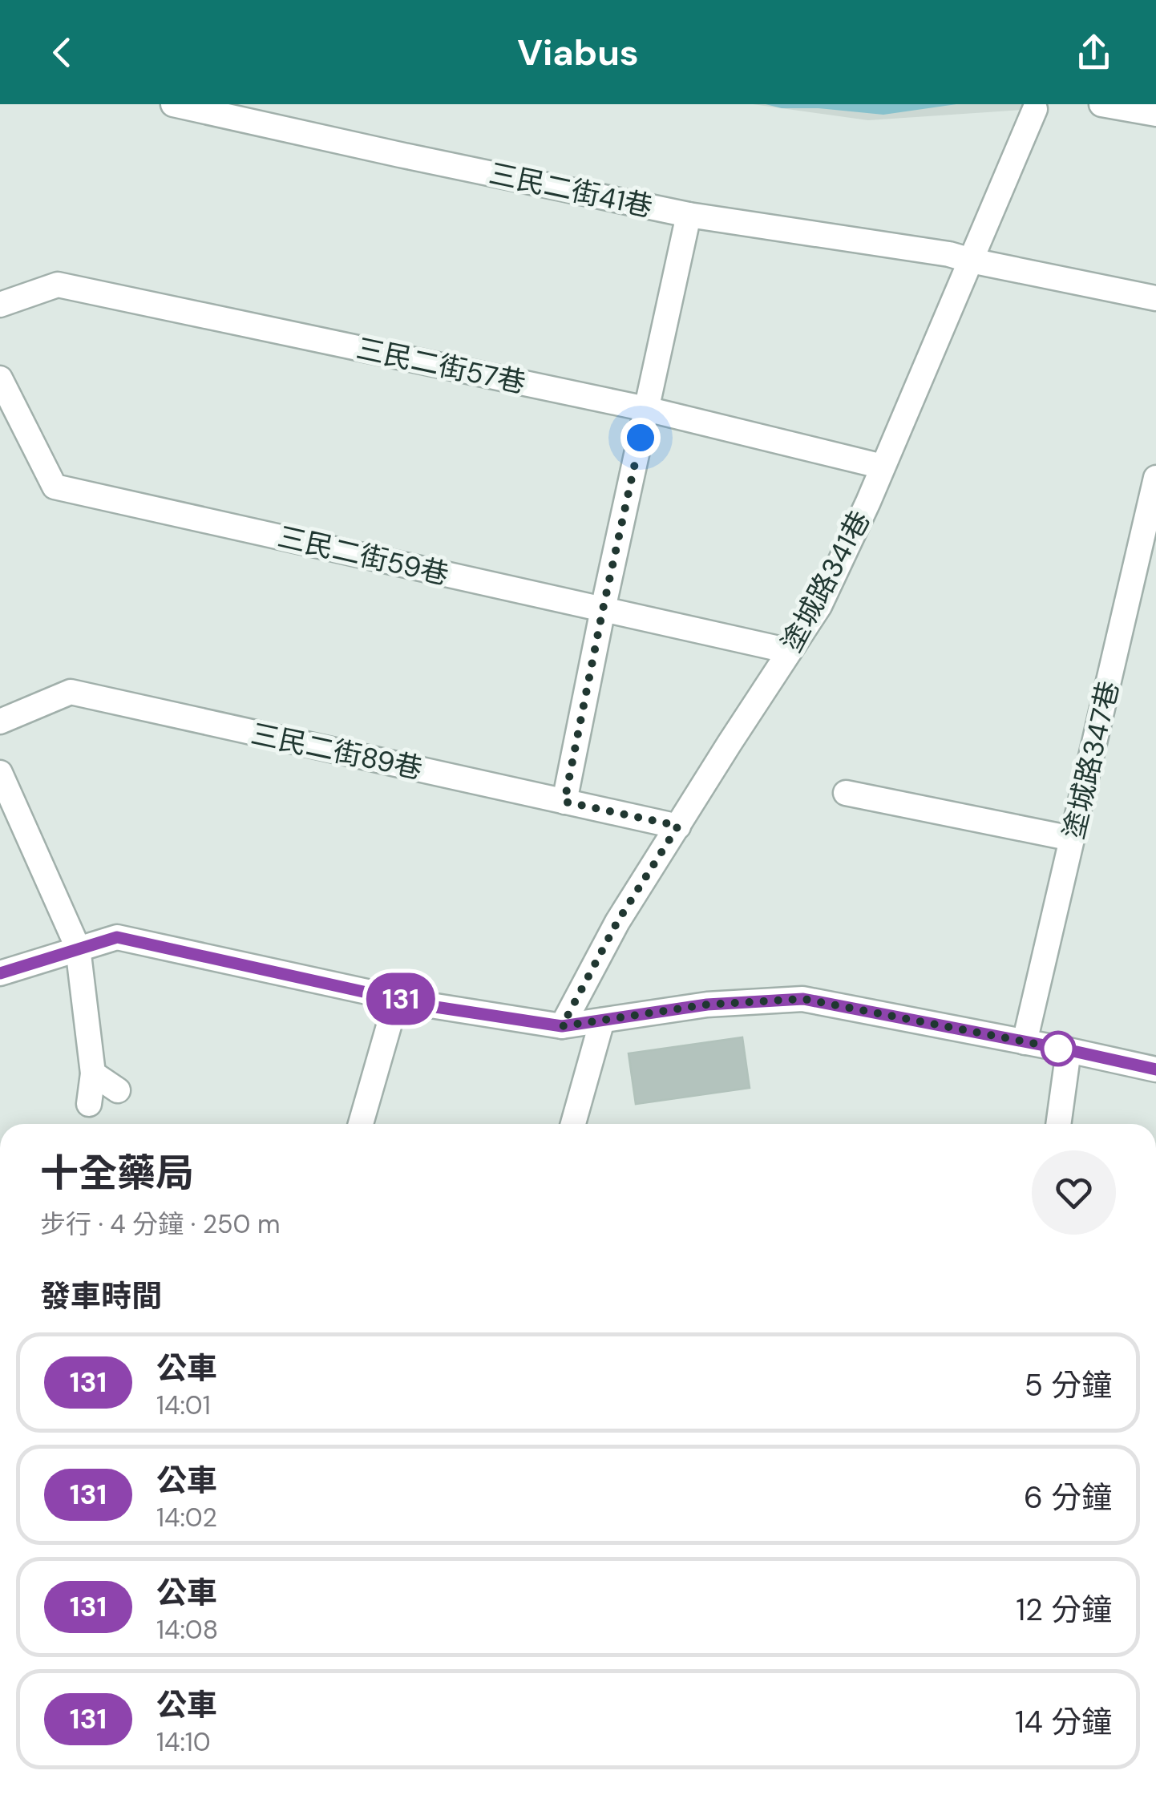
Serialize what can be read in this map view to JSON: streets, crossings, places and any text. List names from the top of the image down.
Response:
{
  "streets": {
    "street": [
      "三民二街41巷",
      "三民二街57巷",
      "三民二街59巷",
      "塗城路341巷",
      "三民二街89巷",
      "塗城路347巷"
    ]
  },
  "crossings": [
    ["三民二街41巷", "塗城路341巷"],
    ["三民二街57巷", "塗城路341巷"],
    ["三民二街59巷", "塗城路341巷"],
    ["塗城路341巷", "三民二街89巷"]
  ],
  "lines": ["bus line 131"],
  "page": {
    "header": "Viabus",
    "on_map": "131",
    "heading": [
      ["十全藥局", "步行 · 4 分鐘 · 250 m"],
      "發車時間"
    ],
    "list": [
      {
        "mark": "131",
        "name": "公車",
        "note": "14:01",
        "value": "5 分鐘"
      },
      {
        "mark": "131",
        "name": "公車",
        "note": "14:02",
        "value": "6 分鐘"
      },
      {
        "mark": "131",
        "name": "公車",
        "note": "14:08",
        "value": "12 分鐘"
      },
      {
        "mark": "131",
        "name": "公車",
        "note": "14:10",
        "value": "14 分鐘"
      }
    ]
  }
}
